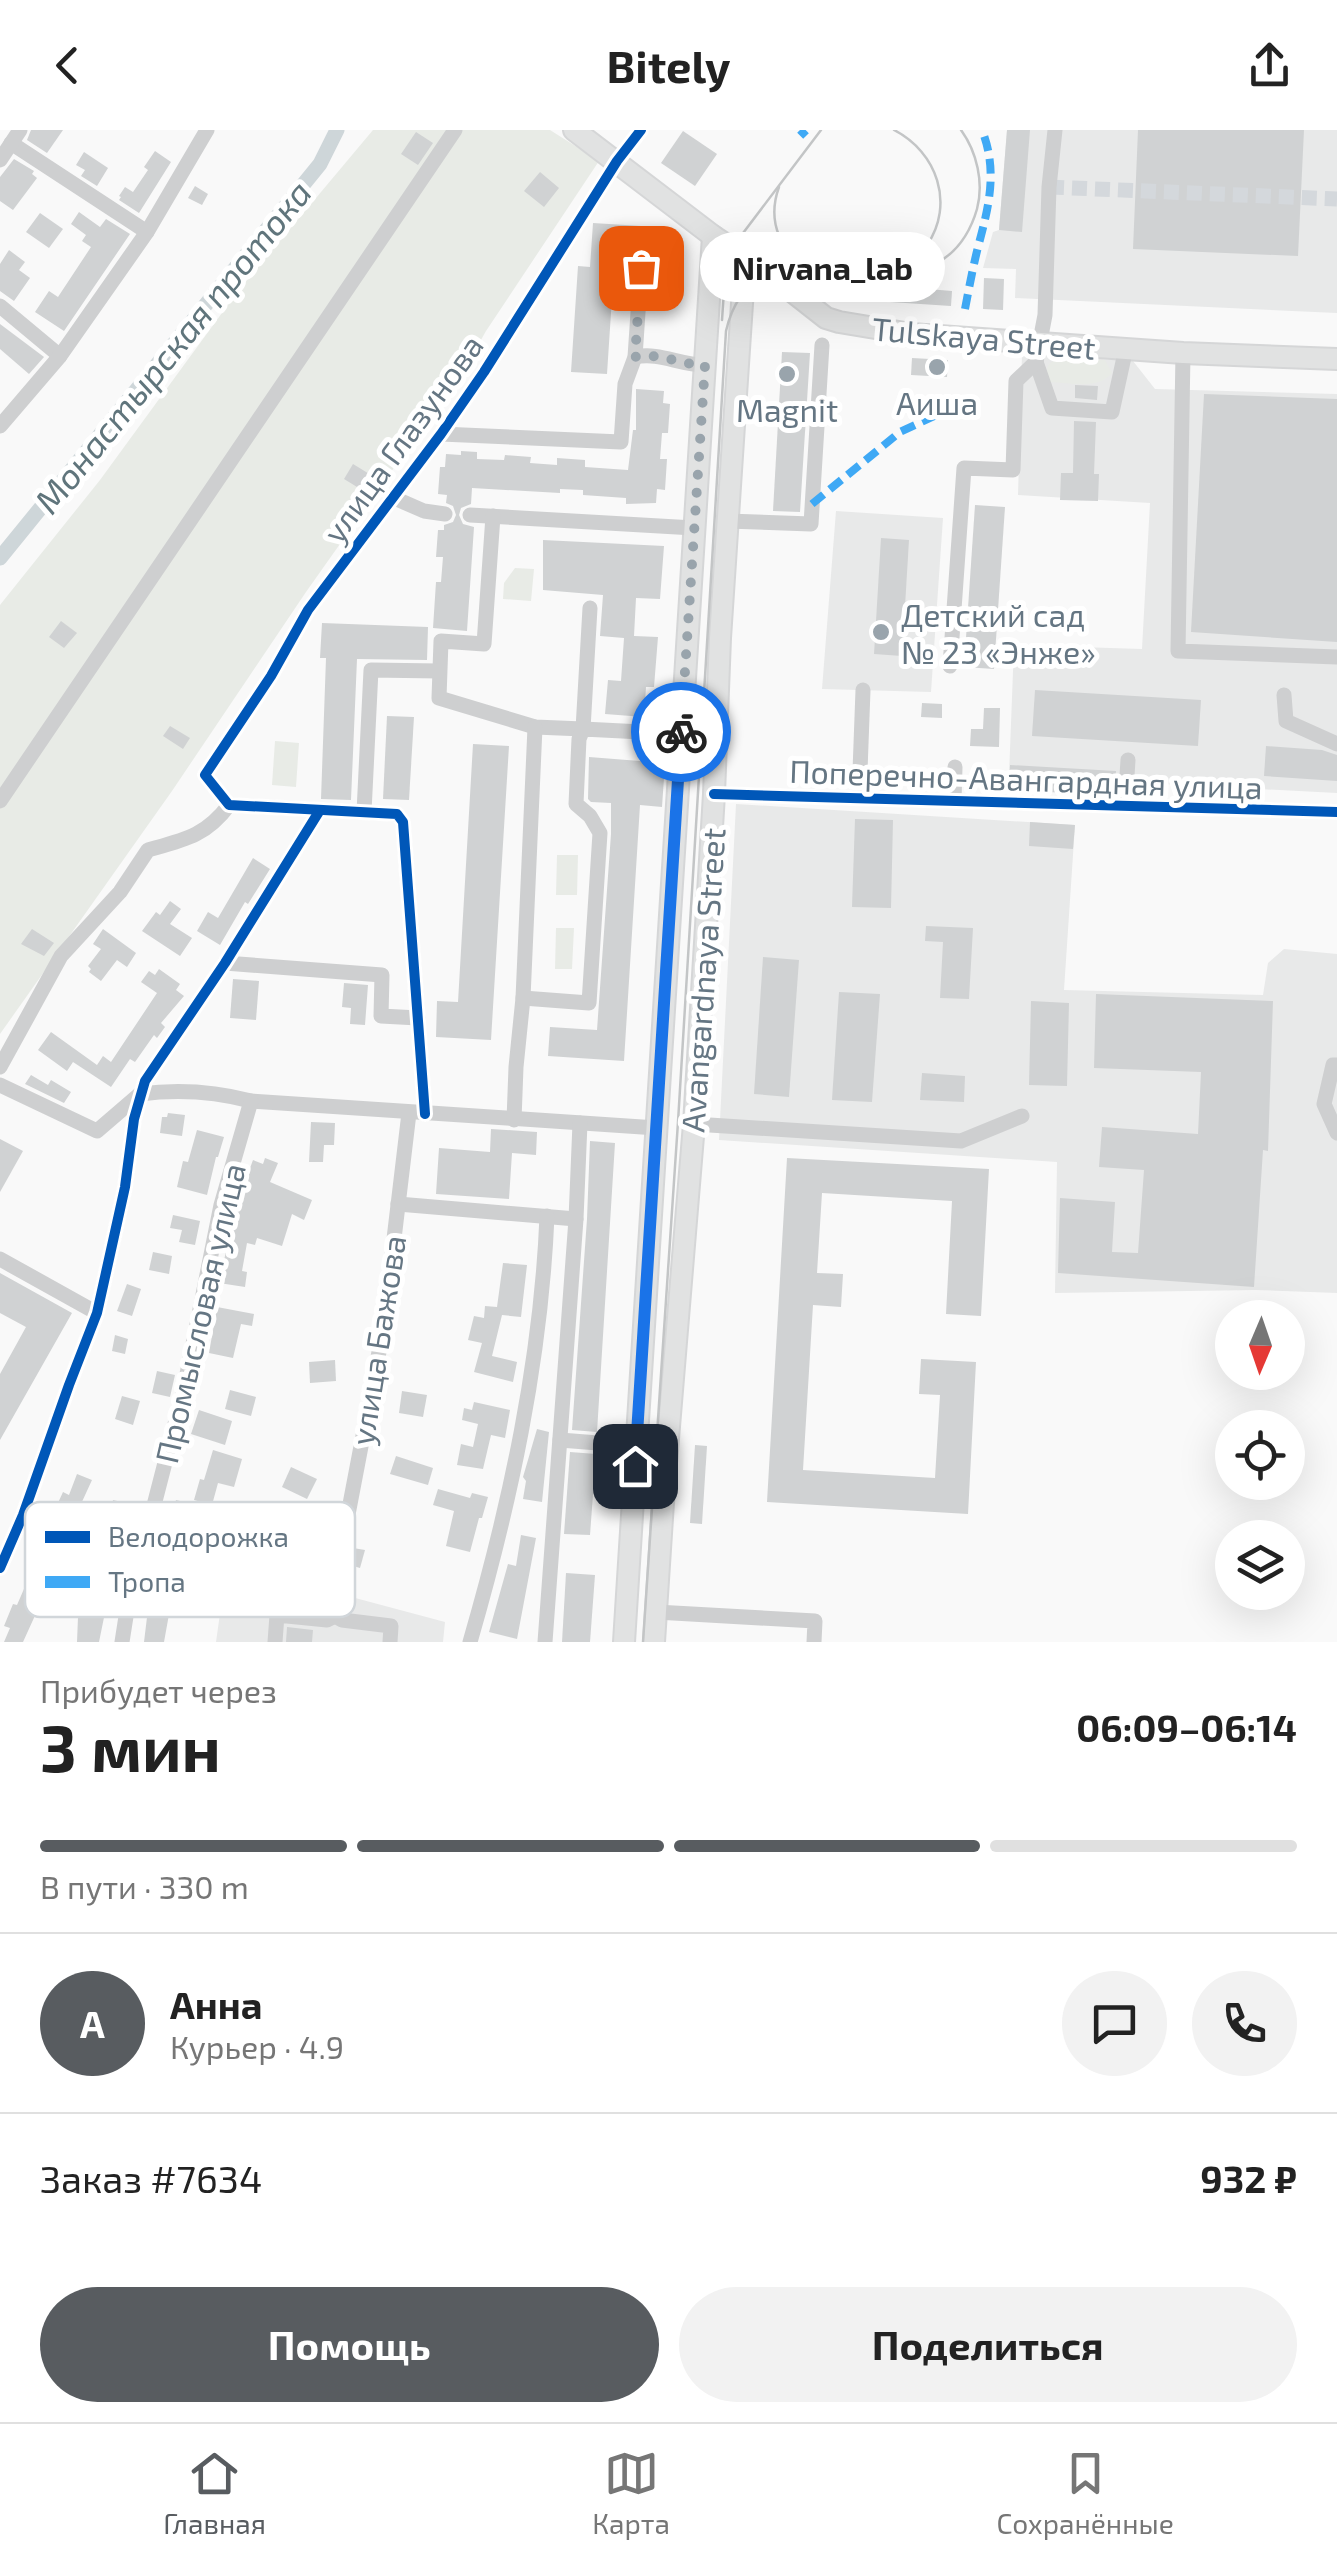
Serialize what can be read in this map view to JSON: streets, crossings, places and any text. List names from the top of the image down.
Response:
{
  "streets": {
    "main road": ["Tulskaya Street", "Avangardnaya Street"],
    "street": [
      "улица Глазунова",
      "Поперечно-Авангардная улица",
      "Промысловая улица",
      "улица Бажова"
    ]
  },
  "crossings": [
    ["Tulskaya Street", "улица Глазунова"],
    ["Tulskaya Street", "Avangardnaya Street"],
    ["Поперечно-Авангардная улица", "Avangardnaya Street"]
  ],
  "water": ["Монастырская протока"],
  "places": [
    "Nirvana_lab",
    "Аиша",
    "Magnit",
    "Детский сад № 23 «Энже»"
  ],
  "legend": ["Велодорожка", "Тропа"],
  "north": "bottom",
  "page": {
    "header": "Bitely",
    "bubble": "Nirvana_lab",
    "heading": ["3 мин", "Прибудет через", "06:09–06:14"],
    "panel": [
      "Анна",
      "Курьер · 4.9",
      "Заказ #7634",
      "932 ₽"
    ],
    "bar": "В пути · 330 m",
    "round": "А",
    "buttons": ["Помощь", "Поделиться"],
    "tabs": ["Главная", "Карта", "Сохранённые"]
  }
}
